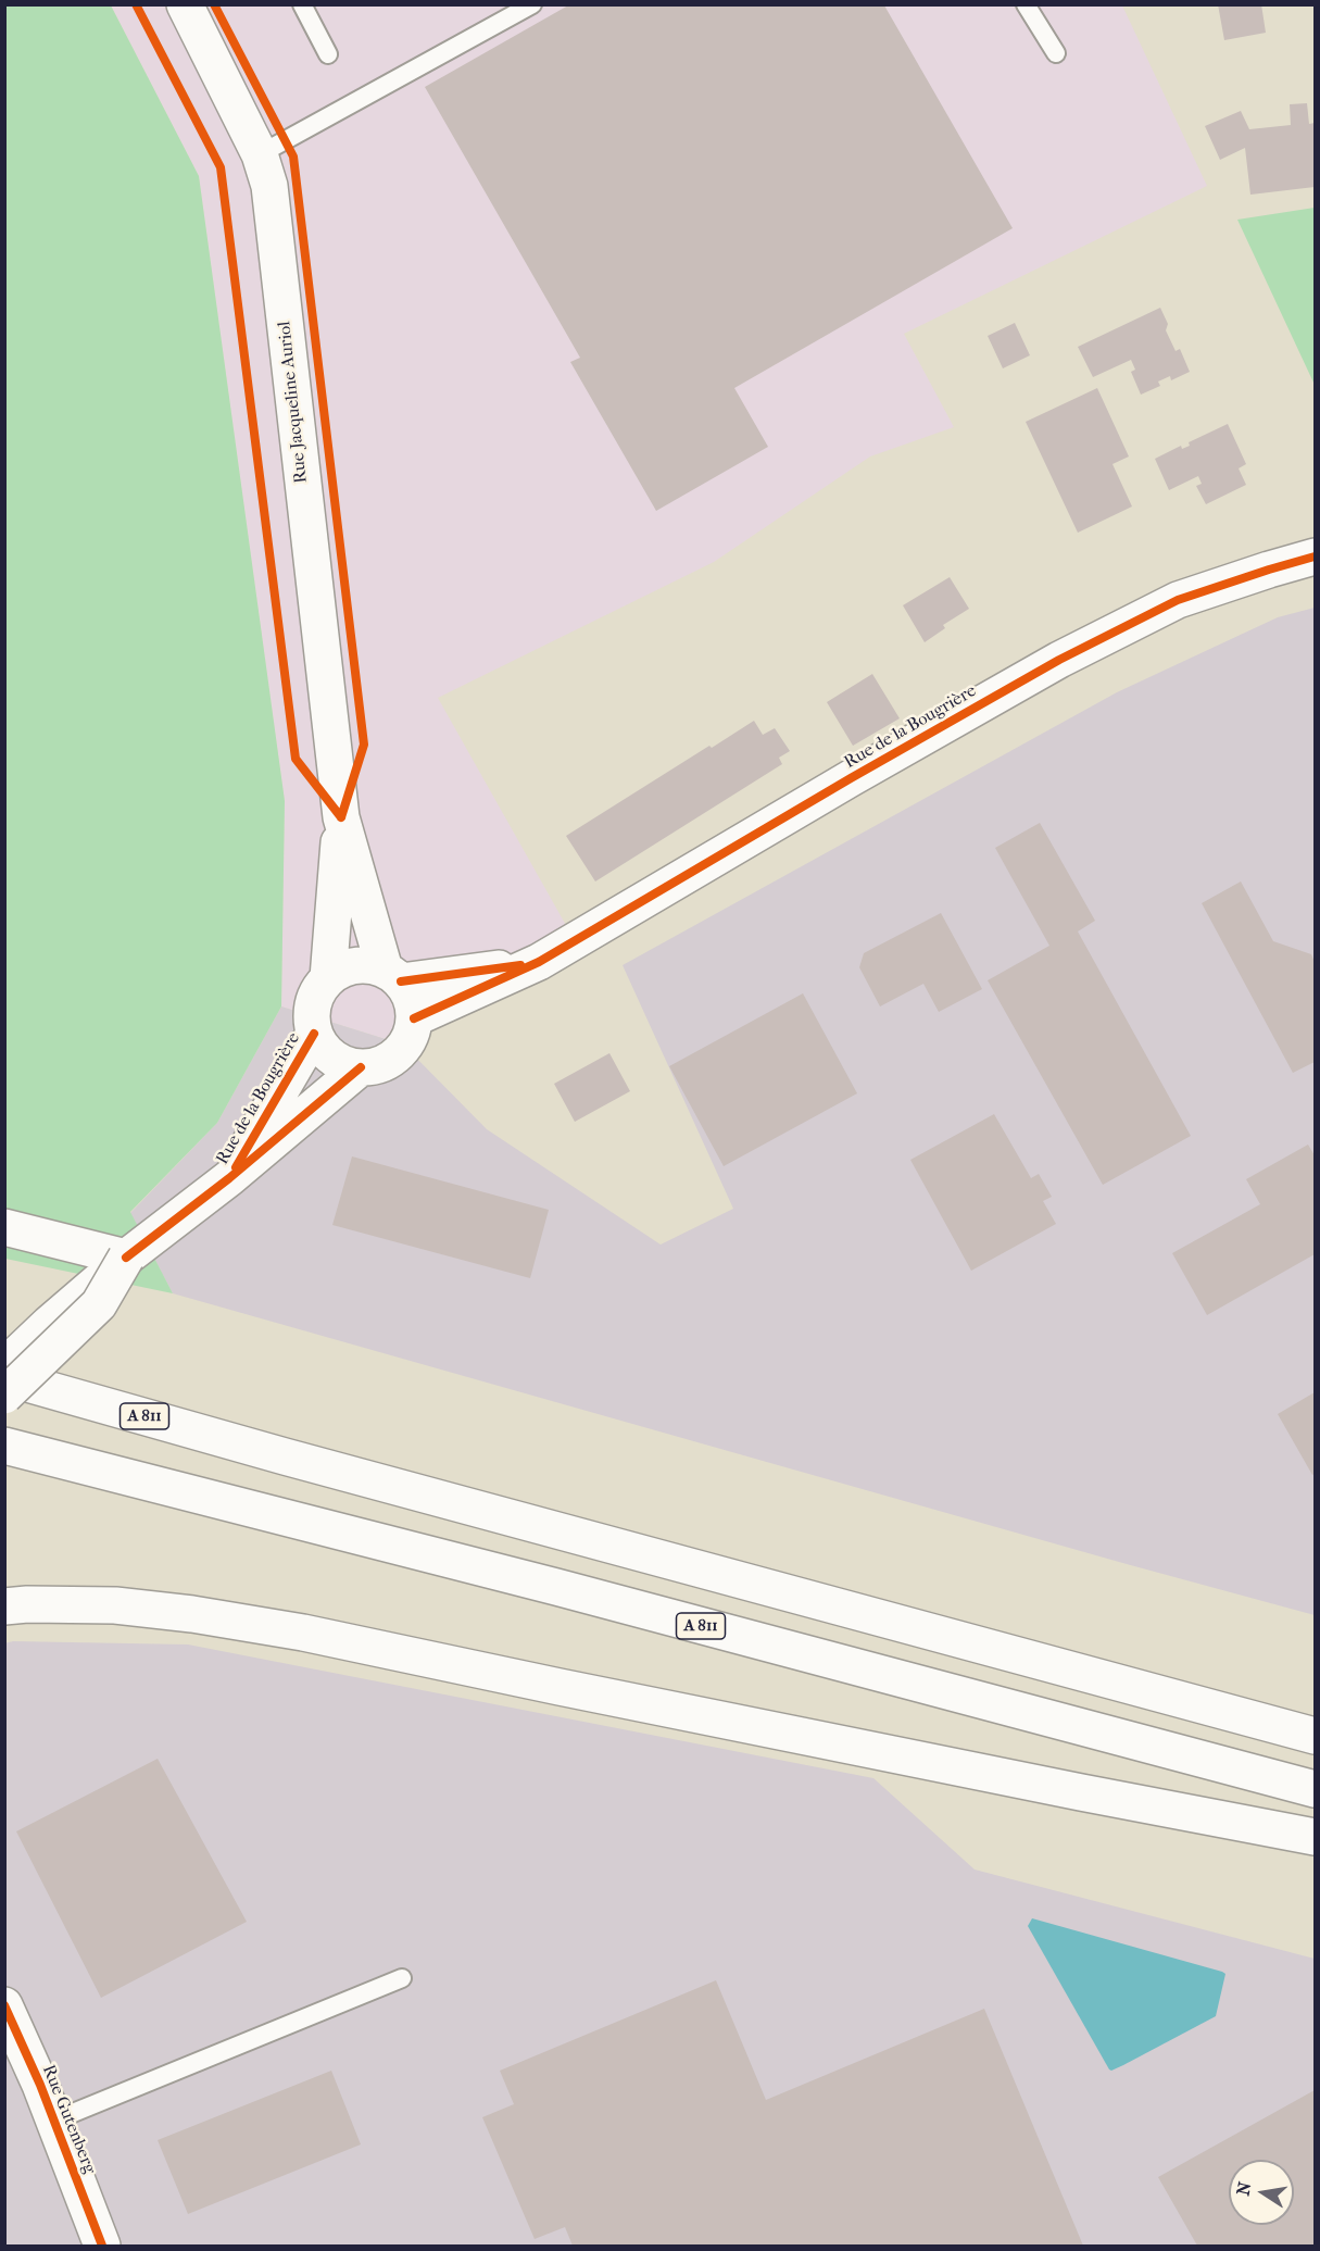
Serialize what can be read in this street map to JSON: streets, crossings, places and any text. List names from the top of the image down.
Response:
{
  "streets": {
    "main road": [
      "Rue Jacqueline Auriol",
      "Rue de la Bougrière",
      "A 811",
      "Rue Gutenberg"
    ]
  },
  "crossings": [
    ["Rue Jacqueline Auriol", "Rue de la Bougrière"]
  ],
  "north": "left"
}
